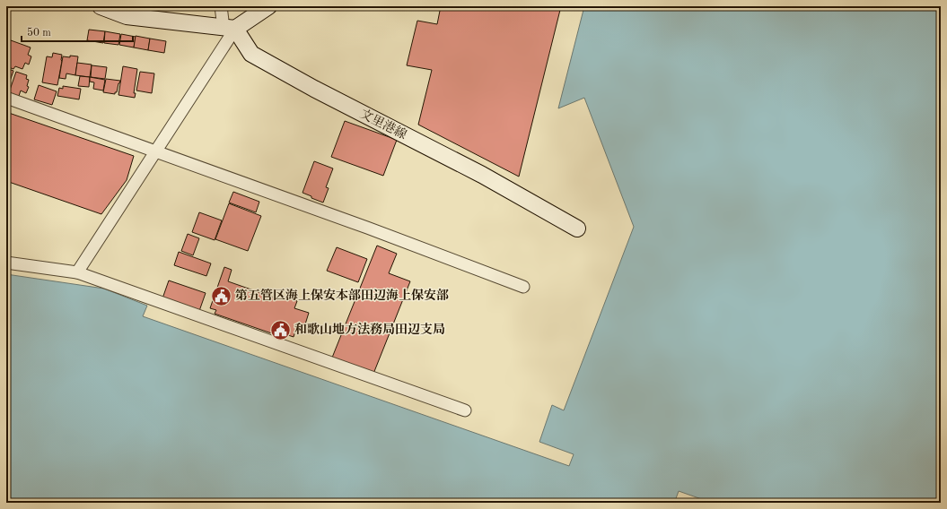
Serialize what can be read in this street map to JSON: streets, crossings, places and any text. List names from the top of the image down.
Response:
{
  "streets": {
    "main road": ["文里港線"]
  },
  "places": {
    "public building": ["第五管区海上保安本部田辺海上保安部", "和歌山地方法務局田辺支局"]
  },
  "scale_bar": "50 m"
}
